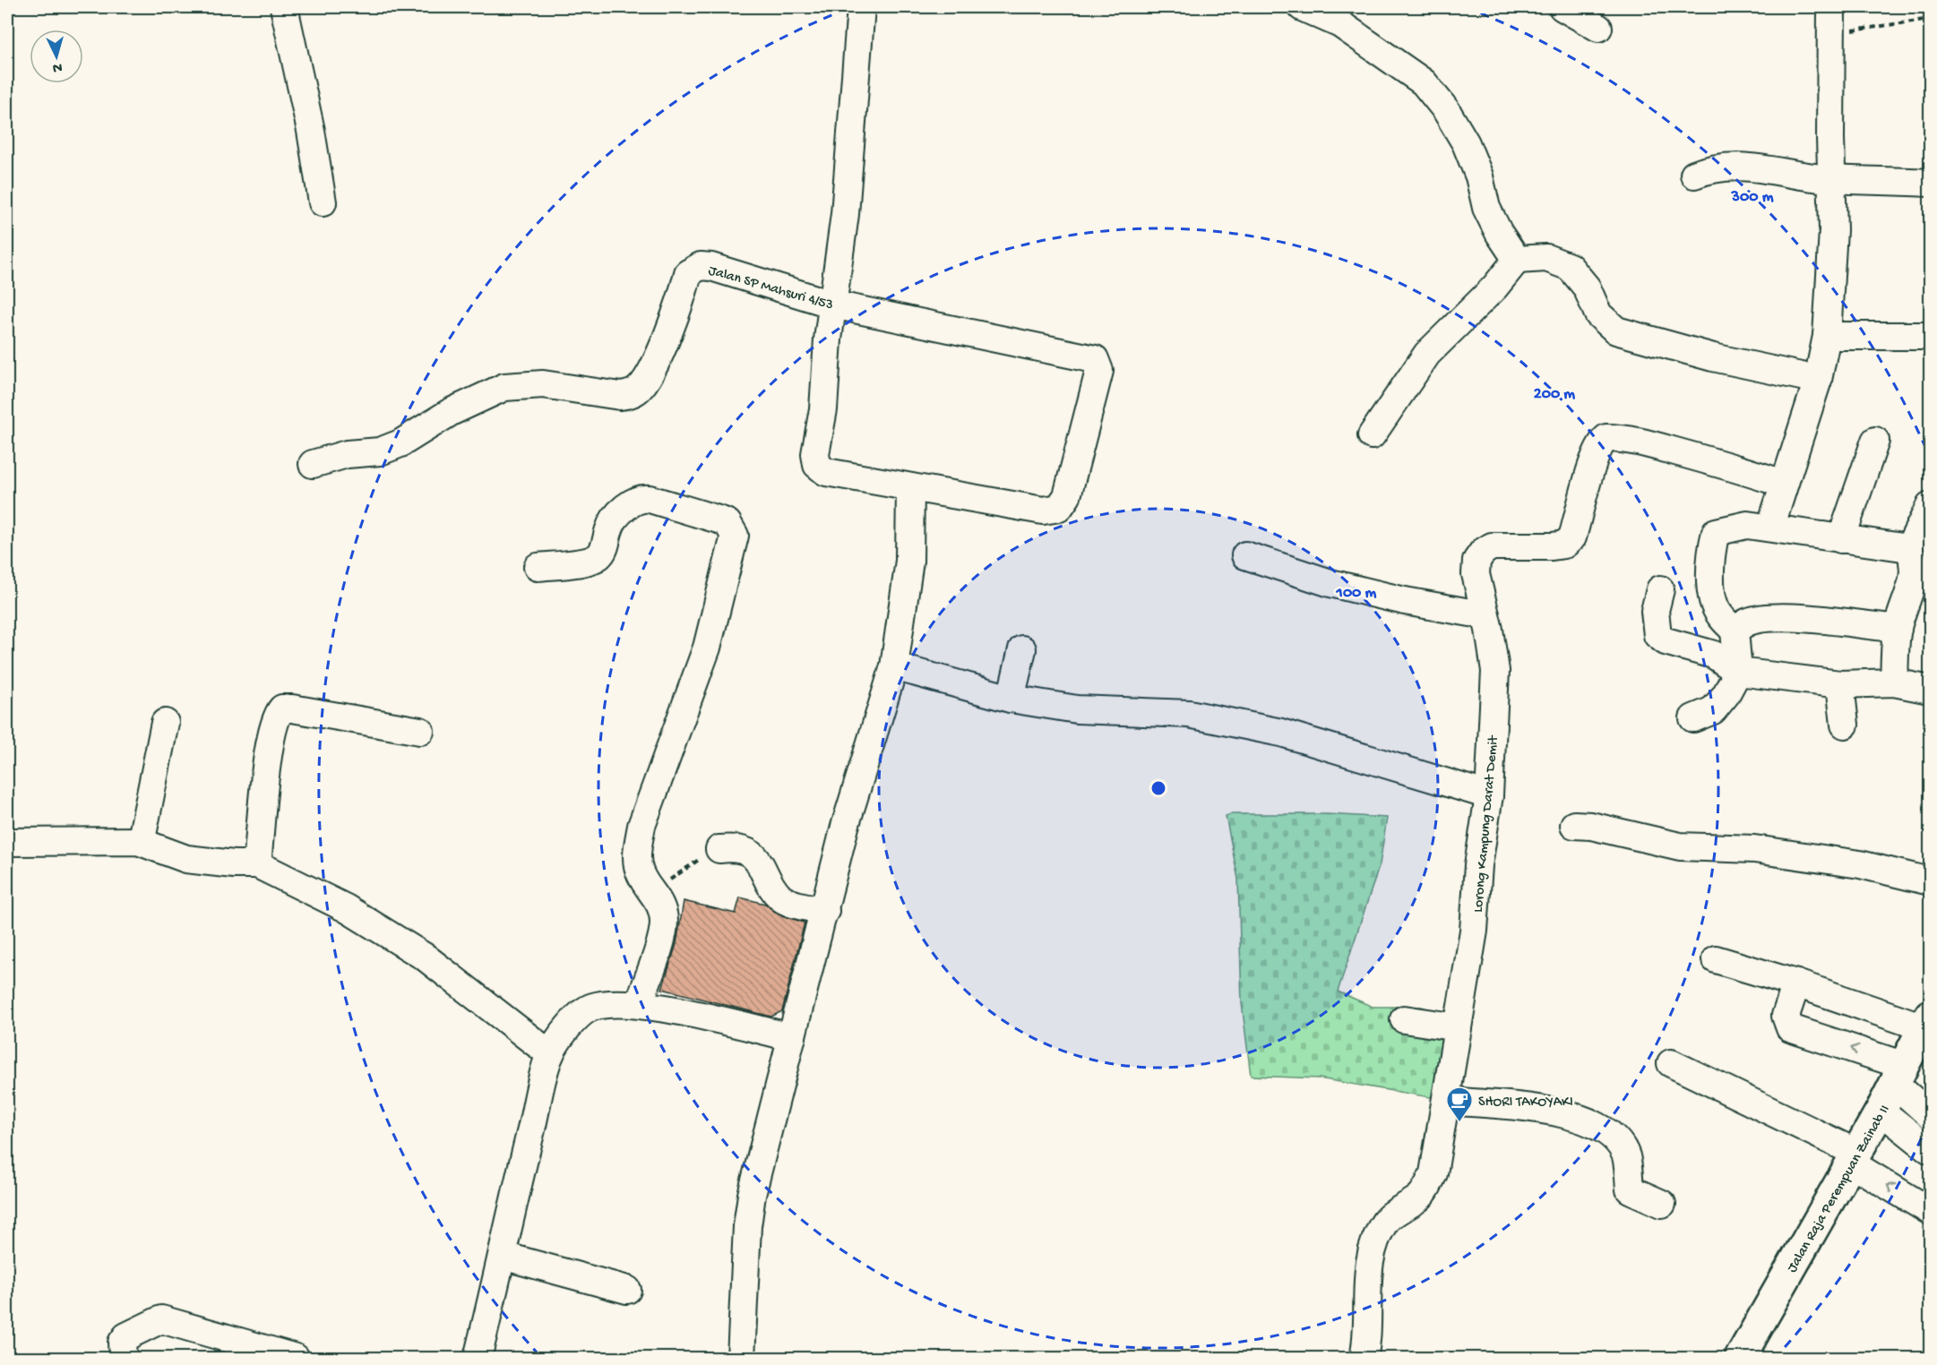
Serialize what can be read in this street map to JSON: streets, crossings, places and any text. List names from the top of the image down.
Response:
{
  "streets": {
    "main road": ["Jalan Raja Perempuan Zainab II"],
    "street": ["Jalan SP Mahsuri 4/53", "Lorong Kampung Darat Demit"]
  },
  "places": {
    "cafe": ["SHORI TAKOYAKI"]
  },
  "north": "bottom",
  "rings": ["300 m", "200 m", "100 m"]
}
